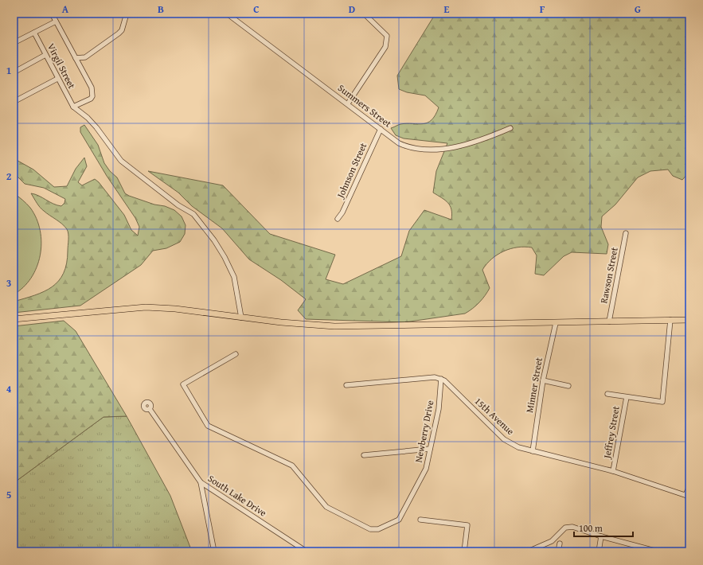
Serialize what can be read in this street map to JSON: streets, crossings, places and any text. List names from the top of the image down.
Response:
{
  "streets": {
    "street": [
      "Virgil Street",
      "Summers Street",
      "Johnson Street",
      "Rawson Street",
      "Minner Street",
      "15th Avenue",
      "Newberry Drive",
      "Jeffrey Street",
      "South Lake Drive"
    ]
  },
  "crossings": [
    ["Summers Street", "Johnson Street"],
    ["Minner Street", "15th Avenue"],
    ["15th Avenue", "Newberry Drive"],
    ["15th Avenue", "Jeffrey Street"]
  ],
  "scale_bar": "100 m",
  "grid": {
    "columns": [
      "A",
      "B",
      "C",
      "D",
      "E",
      "F",
      "G"
    ],
    "rows": [
      "1",
      "2",
      "3",
      "4",
      "5"
    ]
  }
}
